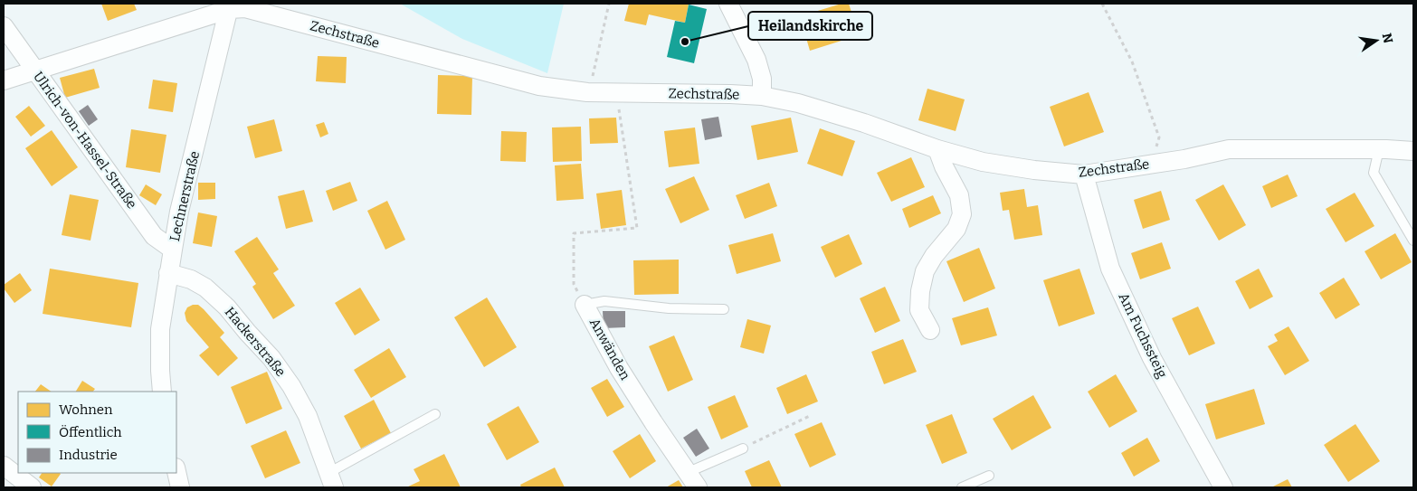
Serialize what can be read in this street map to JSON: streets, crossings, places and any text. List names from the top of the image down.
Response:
{
  "streets": {
    "street": [
      "Zechstraße",
      "Ulrich-von-Hassel-Straße",
      "Lechnerstraße",
      "Am Fuchssteig",
      "Hackerstraße",
      "Anwänden"
    ]
  },
  "crossings": [
    ["Zechstraße", "Ulrich-von-Hassel-Straße"],
    ["Zechstraße", "Lechnerstraße"],
    ["Zechstraße", "Am Fuchssteig"],
    ["Ulrich-von-Hassel-Straße", "Lechnerstraße"],
    ["Lechnerstraße", "Hackerstraße"]
  ],
  "places": ["Heilandskirche"],
  "legend": ["Wohnen", "Öffentlich", "Industrie"],
  "north": "right"
}
